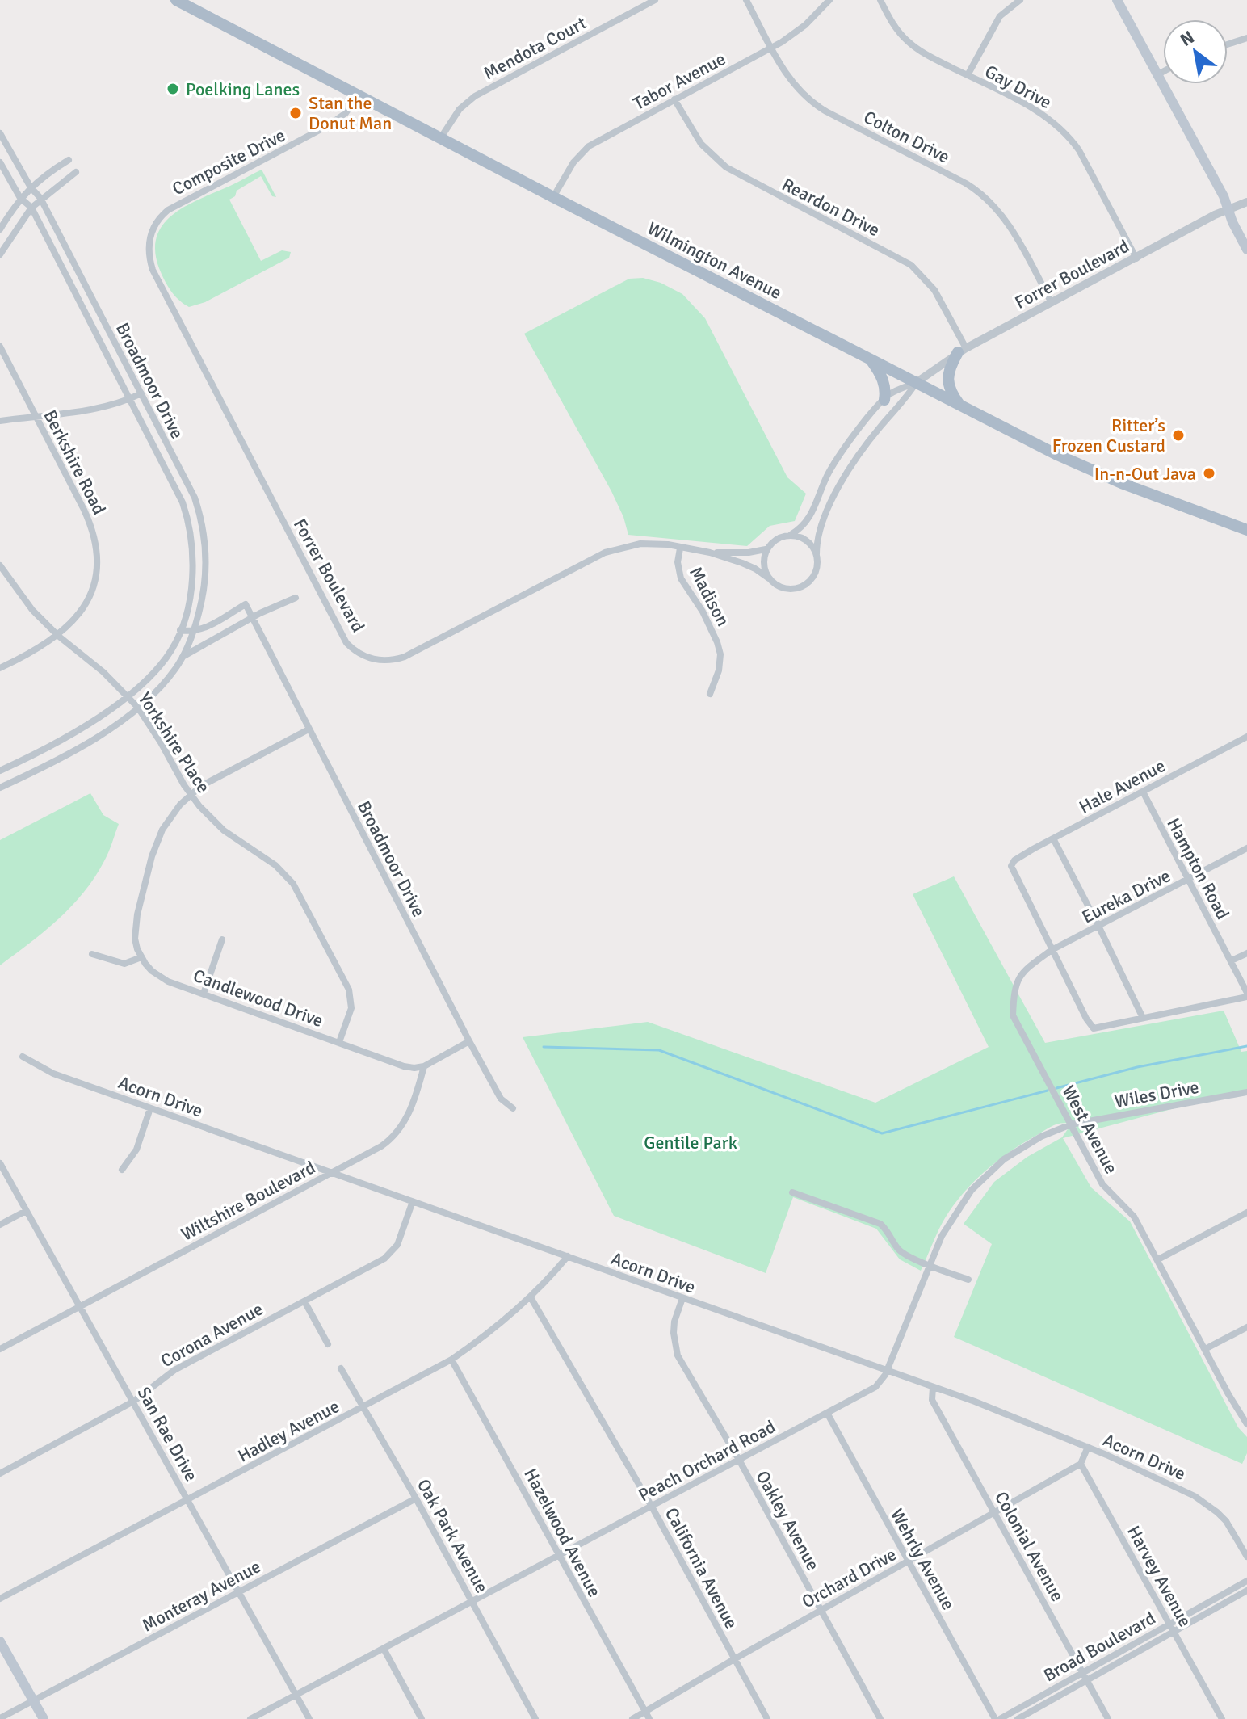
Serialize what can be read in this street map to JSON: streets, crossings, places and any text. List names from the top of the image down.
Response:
{
  "streets": {
    "main road": ["Wilmington Avenue"],
    "street": [
      "Mendota Court",
      "Tabor Avenue",
      "Gay Drive",
      "Colton Drive",
      "Composite Drive",
      "Reardon Drive",
      "Forrer Boulevard",
      "Broadmoor Drive",
      "Berkshire Road",
      "Madison",
      "Yorkshire Place",
      "Hale Avenue",
      "Hampton Road",
      "Eureka Drive",
      "Candlewood Drive",
      "Wiles Drive",
      "Acorn Drive",
      "West Avenue",
      "Wiltshire Boulevard",
      "Corona Avenue",
      "Hadley Avenue",
      "San Rae Drive",
      "Peach Orchard Road",
      "Oakley Avenue",
      "Hazelwood Avenue",
      "Oak Park Avenue",
      "Colonial Avenue",
      "Wehrly Avenue",
      "California Avenue",
      "Harvey Avenue",
      "Orchard Drive",
      "Monteray Avenue",
      "Broad Boulevard"
    ]
  },
  "crossings": [
    ["Mendota Court", "Wilmington Avenue"],
    ["Tabor Avenue", "Colton Drive"],
    ["Tabor Avenue", "Reardon Drive"],
    ["Tabor Avenue", "Wilmington Avenue"],
    ["Gay Drive", "Forrer Boulevard"],
    ["Colton Drive", "Forrer Boulevard"],
    ["Composite Drive", "Wilmington Avenue"],
    ["Composite Drive", "Forrer Boulevard"],
    ["Reardon Drive", "Forrer Boulevard"],
    ["Wilmington Avenue", "Forrer Boulevard"],
    ["Forrer Boulevard", "Madison"],
    ["Broadmoor Drive", "Yorkshire Place"],
    ["Berkshire Road", "Yorkshire Place"],
    ["Yorkshire Place", "Candlewood Drive"],
    ["Hale Avenue", "Hampton Road"],
    ["Hale Avenue", "Eureka Drive"],
    ["Hale Avenue", "West Avenue"],
    ["Hampton Road", "Eureka Drive"],
    ["Eureka Drive", "West Avenue"],
    ["Candlewood Drive", "Wiltshire Boulevard"],
    ["Wiles Drive", "West Avenue"],
    ["Wiles Drive", "Peach Orchard Road"],
    ["Acorn Drive", "Wiltshire Boulevard"],
    ["Acorn Drive", "Corona Avenue"],
    ["Acorn Drive", "Hadley Avenue"],
    ["Acorn Drive", "Peach Orchard Road"],
    ["Acorn Drive", "Oakley Avenue"],
    ["Acorn Drive", "Colonial Avenue"],
    ["West Avenue", "Peach Orchard Road"],
    ["Wiltshire Boulevard", "San Rae Drive"],
    ["Corona Avenue", "San Rae Drive"],
    ["Hadley Avenue", "San Rae Drive"],
    ["Hadley Avenue", "Hazelwood Avenue"],
    ["Hadley Avenue", "Oak Park Avenue"],
    ["Hadley Avenue", "California Avenue"],
    ["San Rae Drive", "Peach Orchard Road"],
    ["San Rae Drive", "Monteray Avenue"],
    ["Peach Orchard Road", "Oakley Avenue"],
    ["Peach Orchard Road", "Hazelwood Avenue"],
    ["Peach Orchard Road", "Oak Park Avenue"],
    ["Peach Orchard Road", "Wehrly Avenue"],
    ["Peach Orchard Road", "California Avenue"],
    ["Oakley Avenue", "Orchard Drive"],
    ["Hazelwood Avenue", "Orchard Drive"],
    ["Oak Park Avenue", "Monteray Avenue"],
    ["Colonial Avenue", "Orchard Drive"],
    ["Colonial Avenue", "Broad Boulevard"],
    ["Wehrly Avenue", "Orchard Drive"],
    ["Wehrly Avenue", "Broad Boulevard"],
    ["California Avenue", "Orchard Drive"],
    ["Harvey Avenue", "Orchard Drive"],
    ["Harvey Avenue", "Broad Boulevard"]
  ],
  "parks": ["Gentile Park"],
  "places": [
    "Poelking Lanes",
    "Stan the Donut Man",
    "Ritter’s Frozen Custard",
    "In-n-Out Java"
  ],
  "north": "top left"
}
